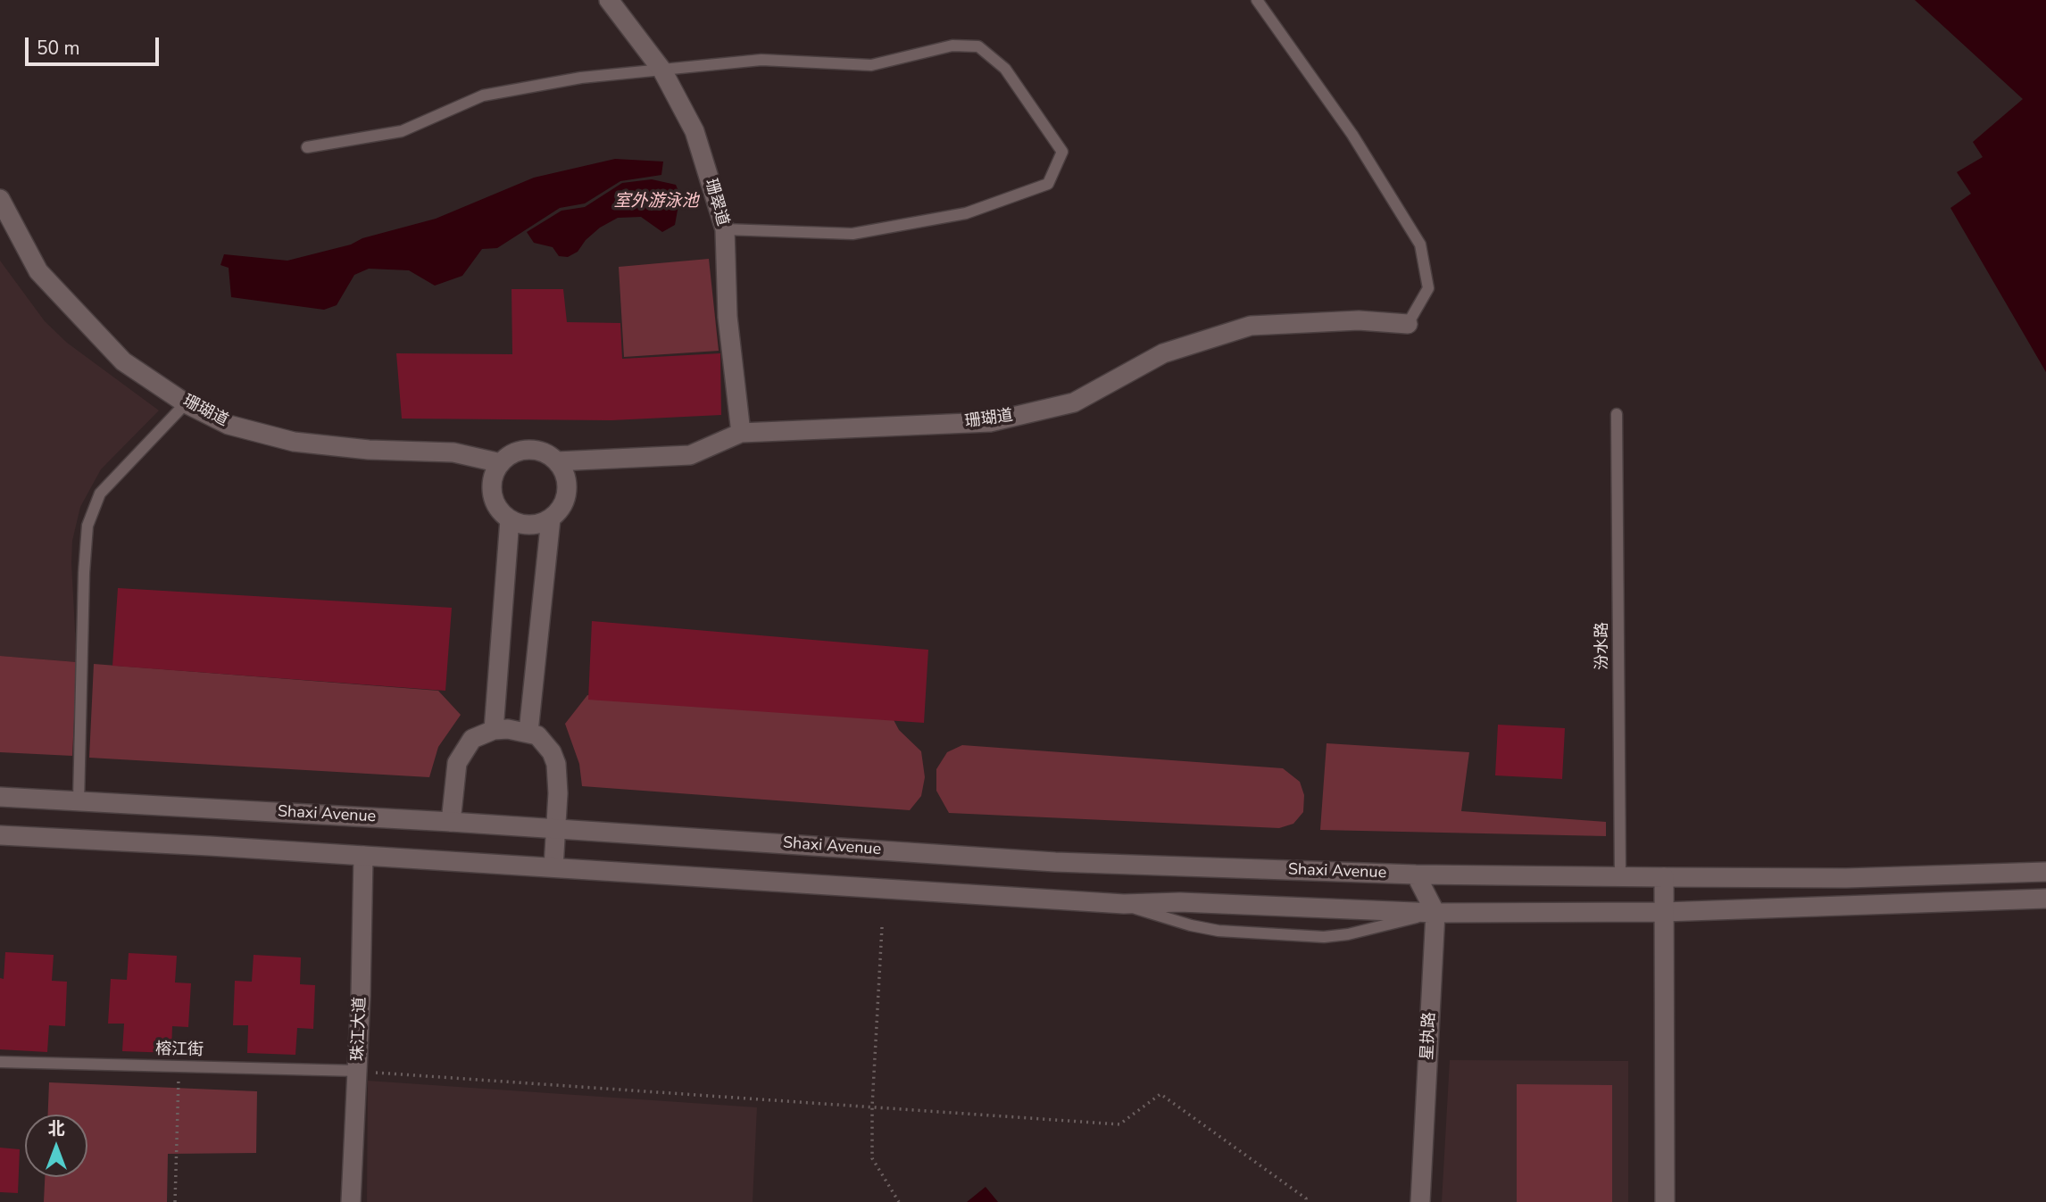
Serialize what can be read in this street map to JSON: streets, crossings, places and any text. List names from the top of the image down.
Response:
{
  "streets": {
    "street": [
      "珊翠道",
      "珊瑚道",
      "Shaxi Avenue",
      "珠江大道",
      "星执路"
    ],
    "lane": ["汾水路", "榕江街"]
  },
  "crossings": [
    ["珊翠道", "珊瑚道"],
    ["汾水路", "Shaxi Avenue"],
    ["珠江大道", "榕江街"]
  ],
  "water": ["室外游泳池"],
  "scale_bar": "50 m",
  "north": "top"
}
